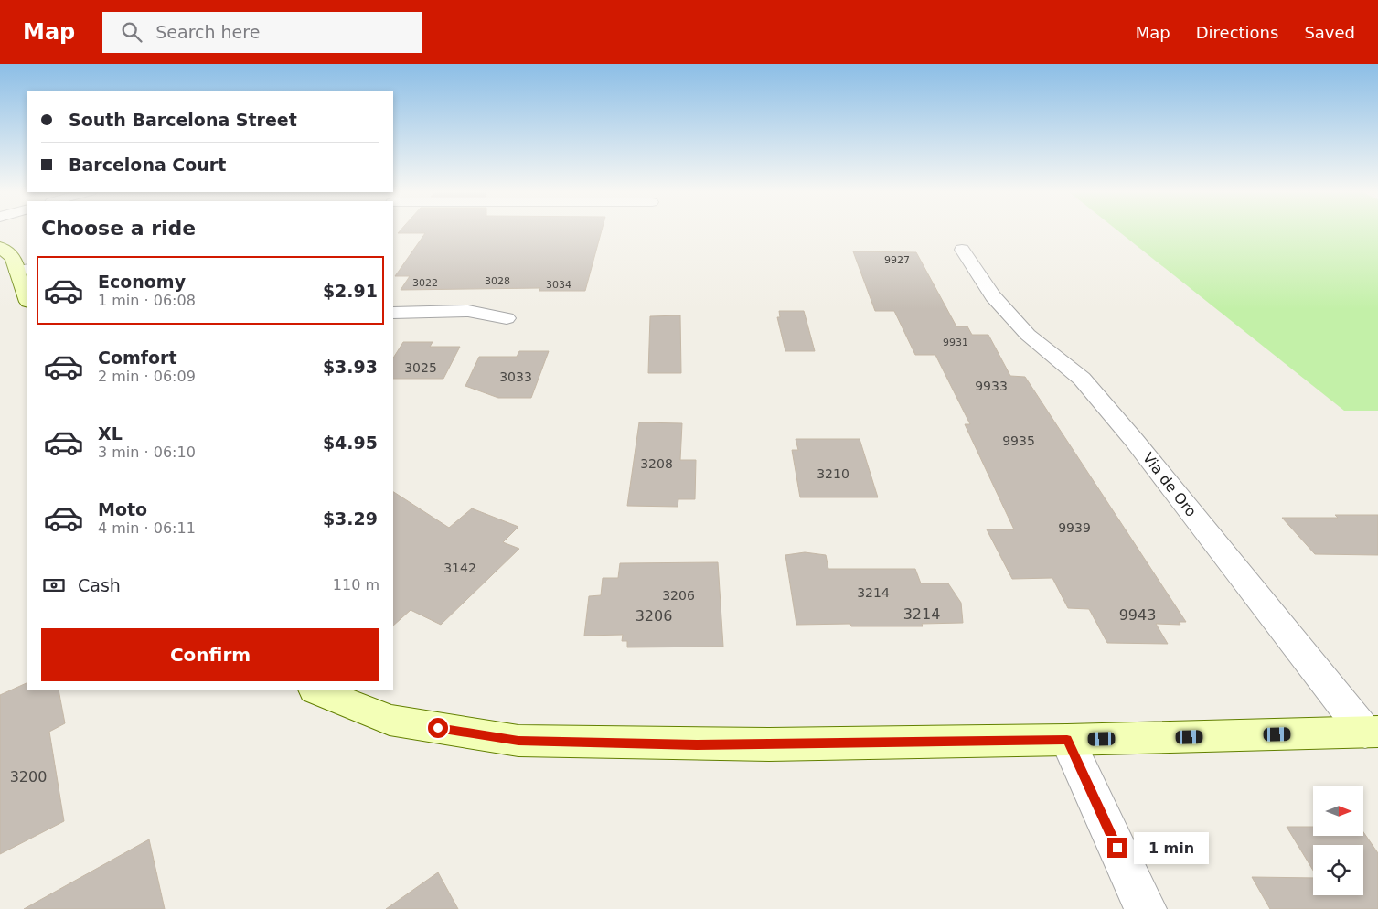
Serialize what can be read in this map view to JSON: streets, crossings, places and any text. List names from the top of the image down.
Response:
{
  "streets": {
    "street": ["Via de Oro"]
  },
  "house_numbers": [
    "9927",
    "3028",
    "3022",
    "3034",
    "9931",
    "3025",
    "3033",
    "9933",
    "9935",
    "3208",
    "3210",
    "9939",
    "3142",
    "3214",
    "3206",
    "3214",
    "9943",
    "3206",
    "3200"
  ],
  "north": "right",
  "page": {
    "header": "Map",
    "search": "Search here",
    "nav": ["Map", "Directions", "Saved"],
    "banner": ["South Barcelona Street", "Barcelona Court"],
    "heading": "Choose a ride",
    "list": [
      {
        "name": "Economy",
        "note": "1 min · 06:08",
        "value": "$2.91"
      },
      {
        "name": "Comfort",
        "note": "2 min · 06:09",
        "value": "$3.93"
      },
      {
        "name": "XL",
        "note": "3 min · 06:10",
        "value": "$4.95"
      },
      {
        "name": "Moto",
        "note": "4 min · 06:11",
        "value": "$3.29"
      }
    ],
    "pay": ["Cash", "110 m"],
    "buttons": "Confirm",
    "bubble": "1 min"
  }
}
